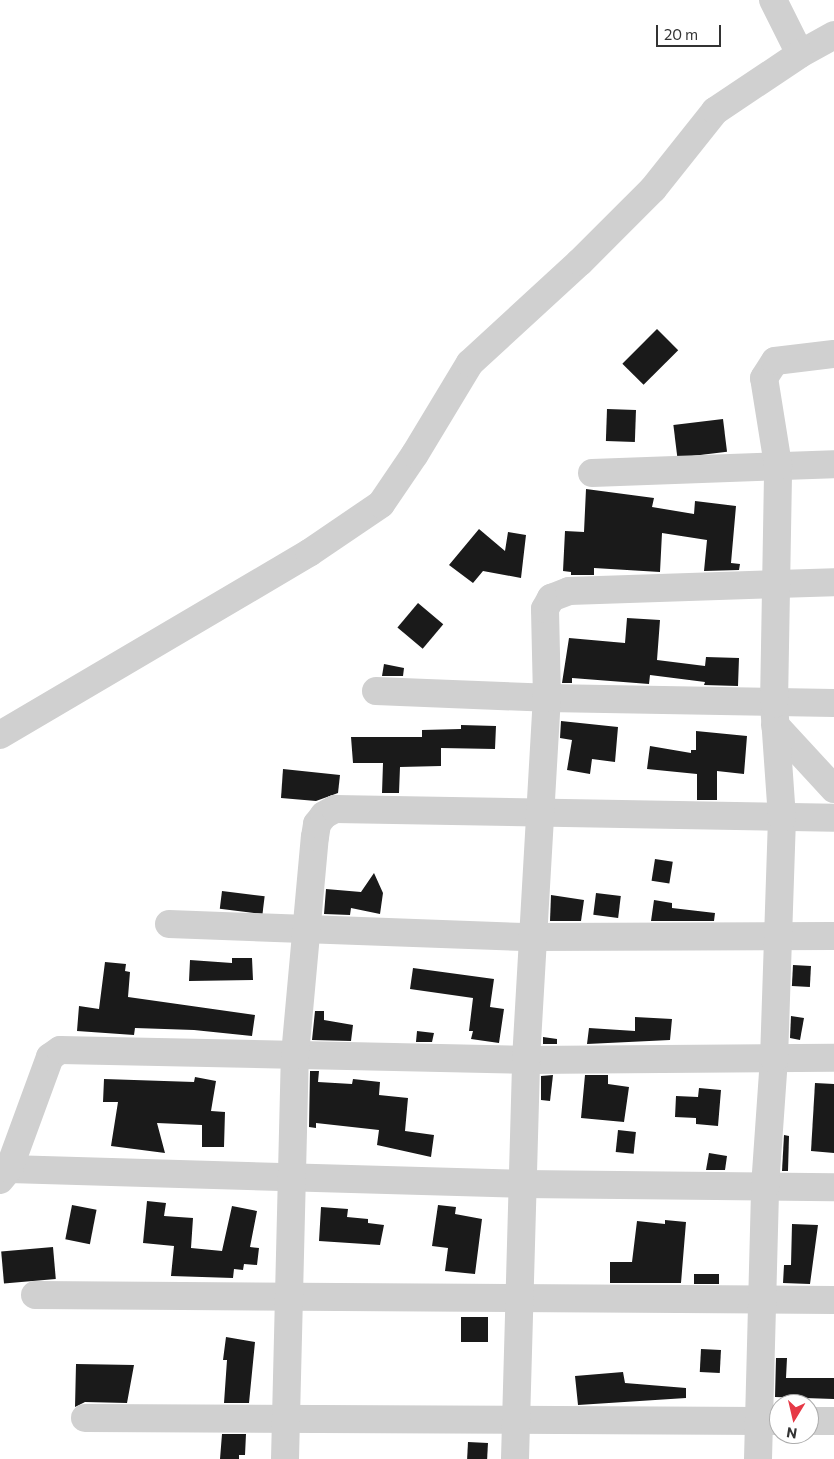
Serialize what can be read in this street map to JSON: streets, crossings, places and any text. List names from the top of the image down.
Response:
{
  "scale_bar": "20 m",
  "north": "bottom"
}
